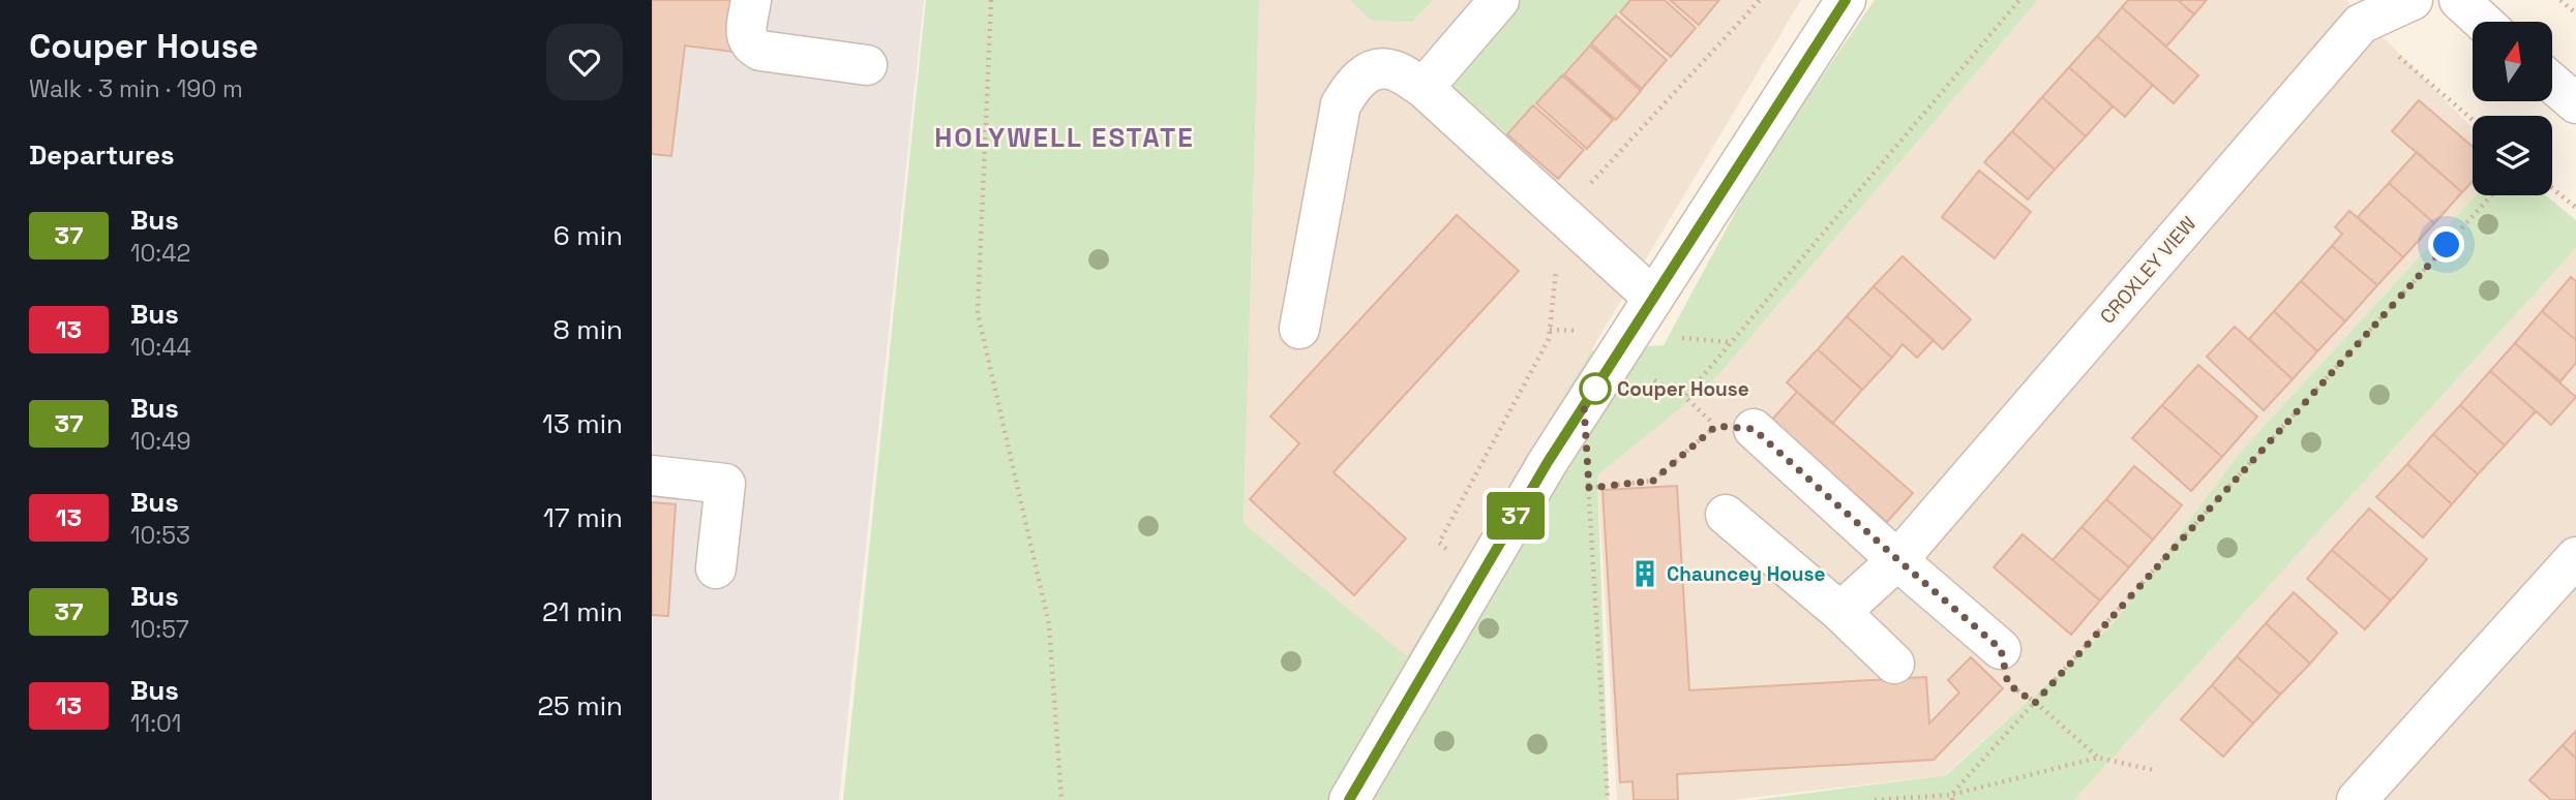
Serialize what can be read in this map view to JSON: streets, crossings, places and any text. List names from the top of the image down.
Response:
{
  "streets": {
    "street": ["CROXLEY VIEW"]
  },
  "districts": ["HOLYWELL ESTATE"],
  "places": {
    "other": ["Couper House"],
    "building": ["Chauncey House"]
  },
  "lines": ["bus line 37"],
  "north": "top",
  "page": {
    "heading": [
      ["Couper House", "Walk · 3 min · 190 m"],
      "Departures"
    ],
    "on_map": "37",
    "list": [
      {
        "mark": "37",
        "name": "Bus",
        "note": "10:42",
        "value": "6 min"
      },
      {
        "mark": "13",
        "name": "Bus",
        "note": "10:44",
        "value": "8 min"
      },
      {
        "mark": "37",
        "name": "Bus",
        "note": "10:49",
        "value": "13 min"
      },
      {
        "mark": "13",
        "name": "Bus",
        "note": "10:53",
        "value": "17 min"
      },
      {
        "mark": "37",
        "name": "Bus",
        "note": "10:57",
        "value": "21 min"
      },
      {
        "mark": "13",
        "name": "Bus",
        "note": "11:01",
        "value": "25 min"
      }
    ]
  }
}
